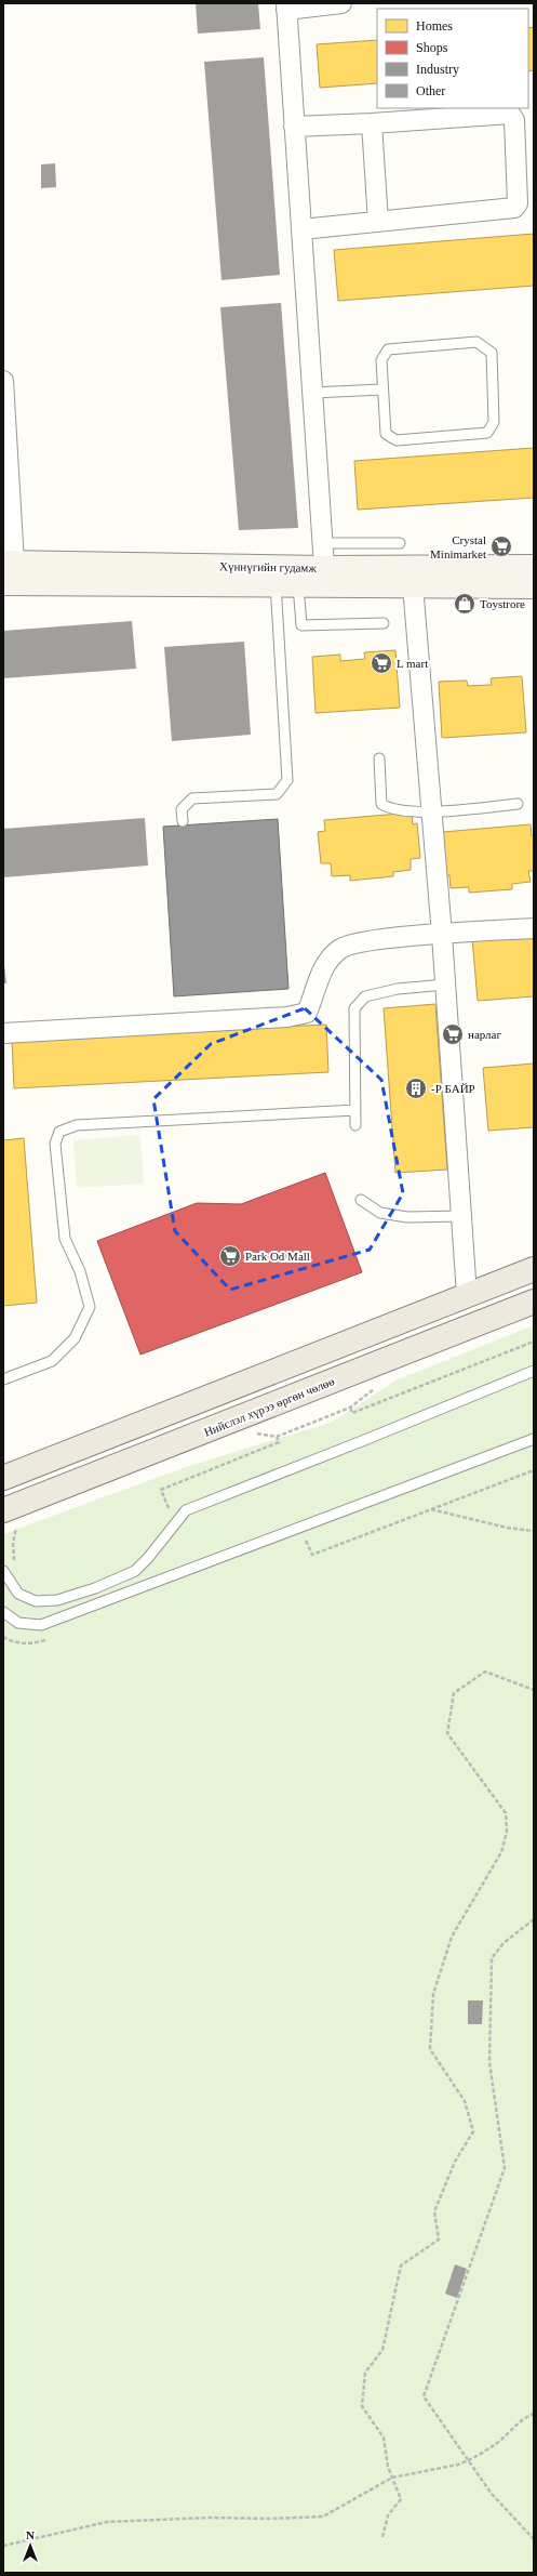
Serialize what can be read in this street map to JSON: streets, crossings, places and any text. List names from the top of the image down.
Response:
{
  "streets": {
    "main road": ["Хүннүгийн гудамж", "Нийслэл хүрээ өргөн чөлөө"]
  },
  "places": {
    "supermarket": [
      "Crystal Minimarket",
      "L mart",
      "нарлаг",
      "Park Od Mall"
    ],
    "shop": ["Toystrore"],
    "building": ["-Р БАЙР"]
  },
  "legend": [
    "Homes",
    "Shops",
    "Industry",
    "Other"
  ],
  "north": "top"
}
